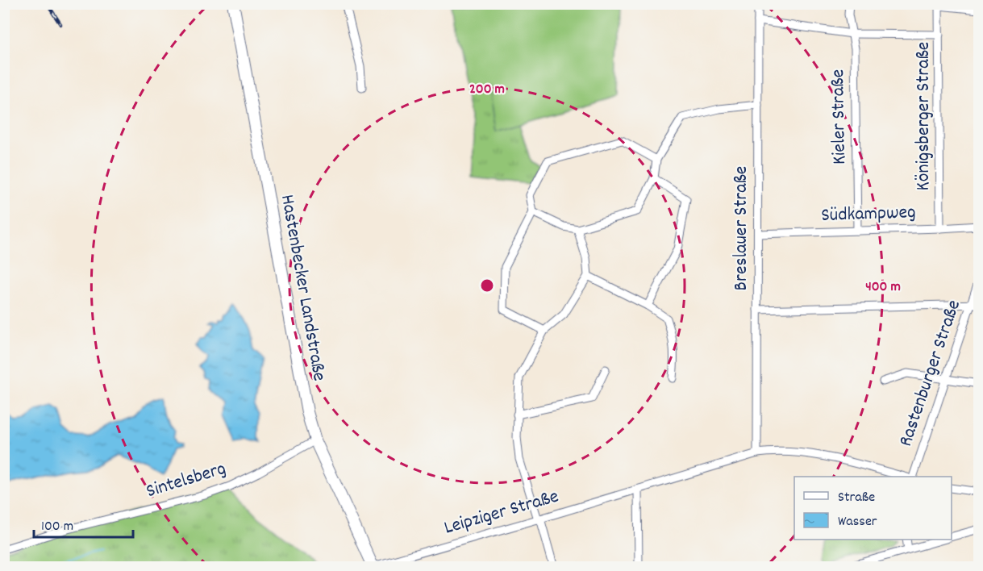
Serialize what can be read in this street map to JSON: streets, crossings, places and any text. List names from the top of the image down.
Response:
{
  "streets": {
    "main road": ["Hastenbecker Landstraße"],
    "street": [
      "Königsberger Straße",
      "Kieler Straße",
      "Südkampweg",
      "Breslauer Straße",
      "Rastenburger Straße",
      "Sintelsberg",
      "Leipziger Straße"
    ]
  },
  "crossings": [
    ["Königsberger Straße", "Südkampweg"],
    ["Kieler Straße", "Südkampweg"],
    ["Südkampweg", "Breslauer Straße"],
    ["Breslauer Straße", "Leipziger Straße"],
    ["Hastenbecker Landstraße", "Sintelsberg"],
    ["Hastenbecker Landstraße", "Leipziger Straße"]
  ],
  "legend": ["Straße", "Wasser"],
  "scale_bar": "100 m",
  "rings": ["200 m", "400 m"]
}
